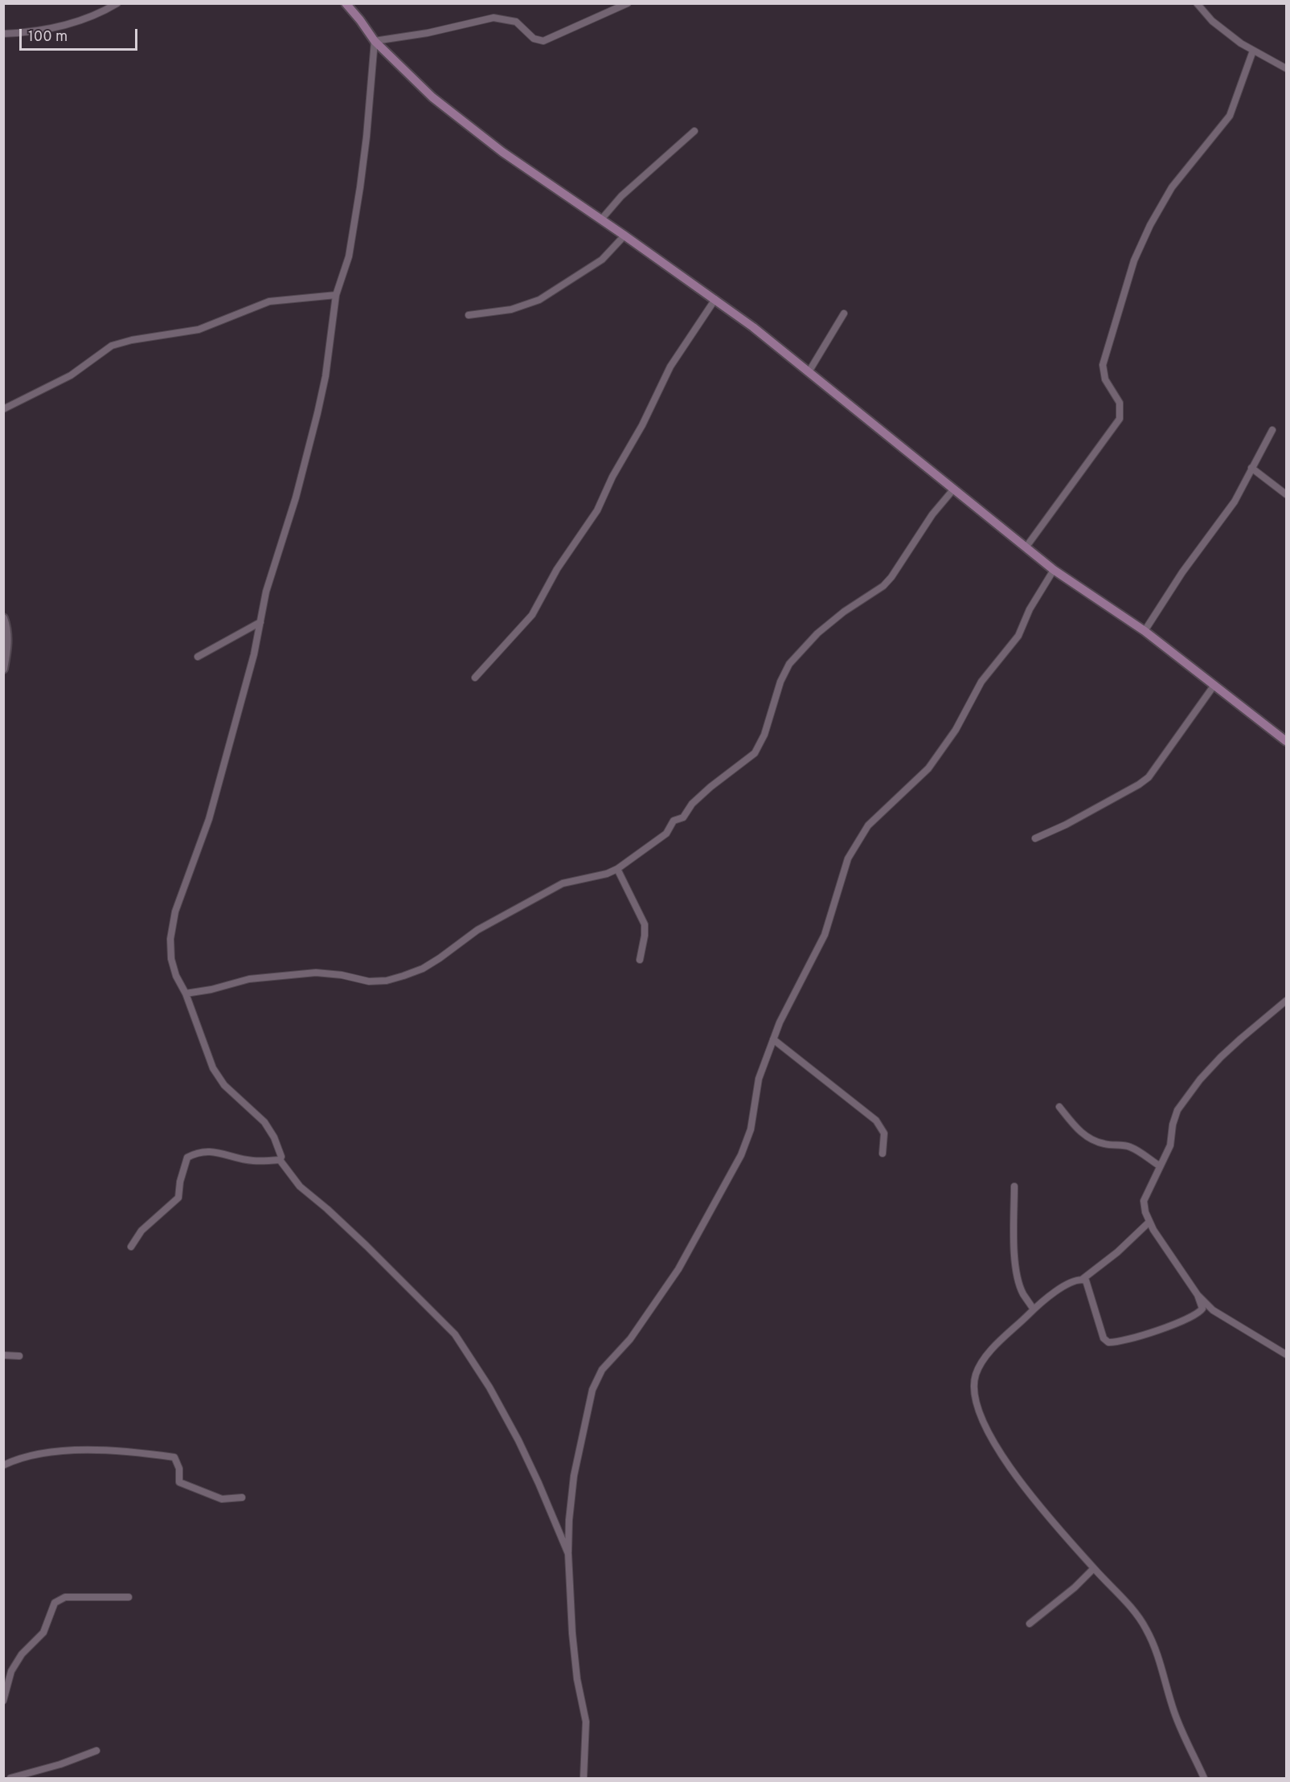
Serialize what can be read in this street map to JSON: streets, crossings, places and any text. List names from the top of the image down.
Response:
{
  "scale_bar": "100 m"
}
